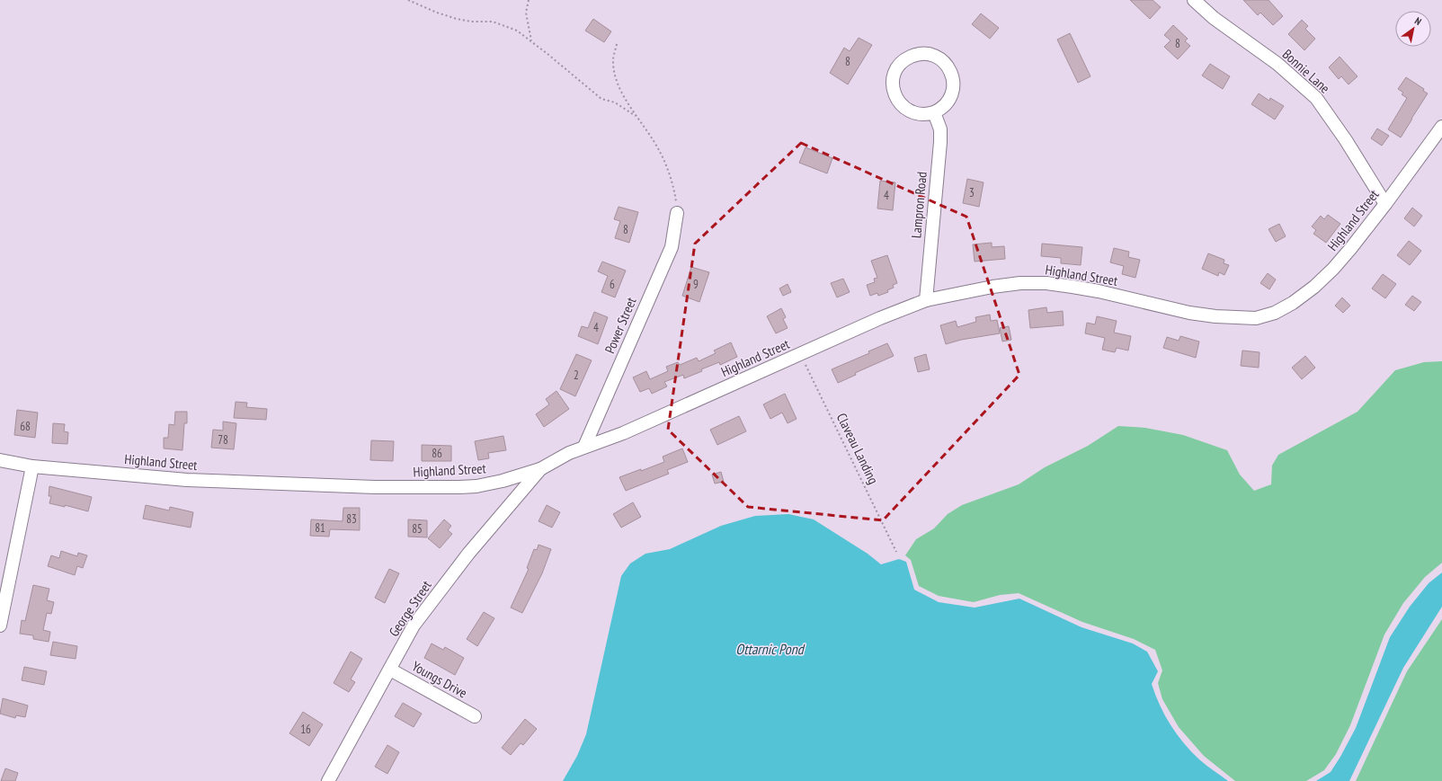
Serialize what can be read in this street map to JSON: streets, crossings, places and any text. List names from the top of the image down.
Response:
{
  "streets": {
    "street": [
      "Bonnie Lane",
      "Lampron Road",
      "Highland Street",
      "Power Street",
      "George Street",
      "Youngs Drive"
    ],
    "path": ["Claveau Landing"]
  },
  "crossings": [
    ["Bonnie Lane", "Highland Street"],
    ["Lampron Road", "Highland Street"],
    ["Highland Street", "Power Street"],
    ["Highland Street", "Claveau Landing"],
    ["Highland Street", "George Street"],
    ["George Street", "Youngs Drive"]
  ],
  "water": ["Ottarnic Pond"],
  "house_numbers": [
    "8",
    "8",
    "3",
    "4",
    "8",
    "6",
    "9",
    "4",
    "2",
    "68",
    "78",
    "86",
    "83",
    "81",
    "85",
    "16"
  ],
  "north": "top right"
}
